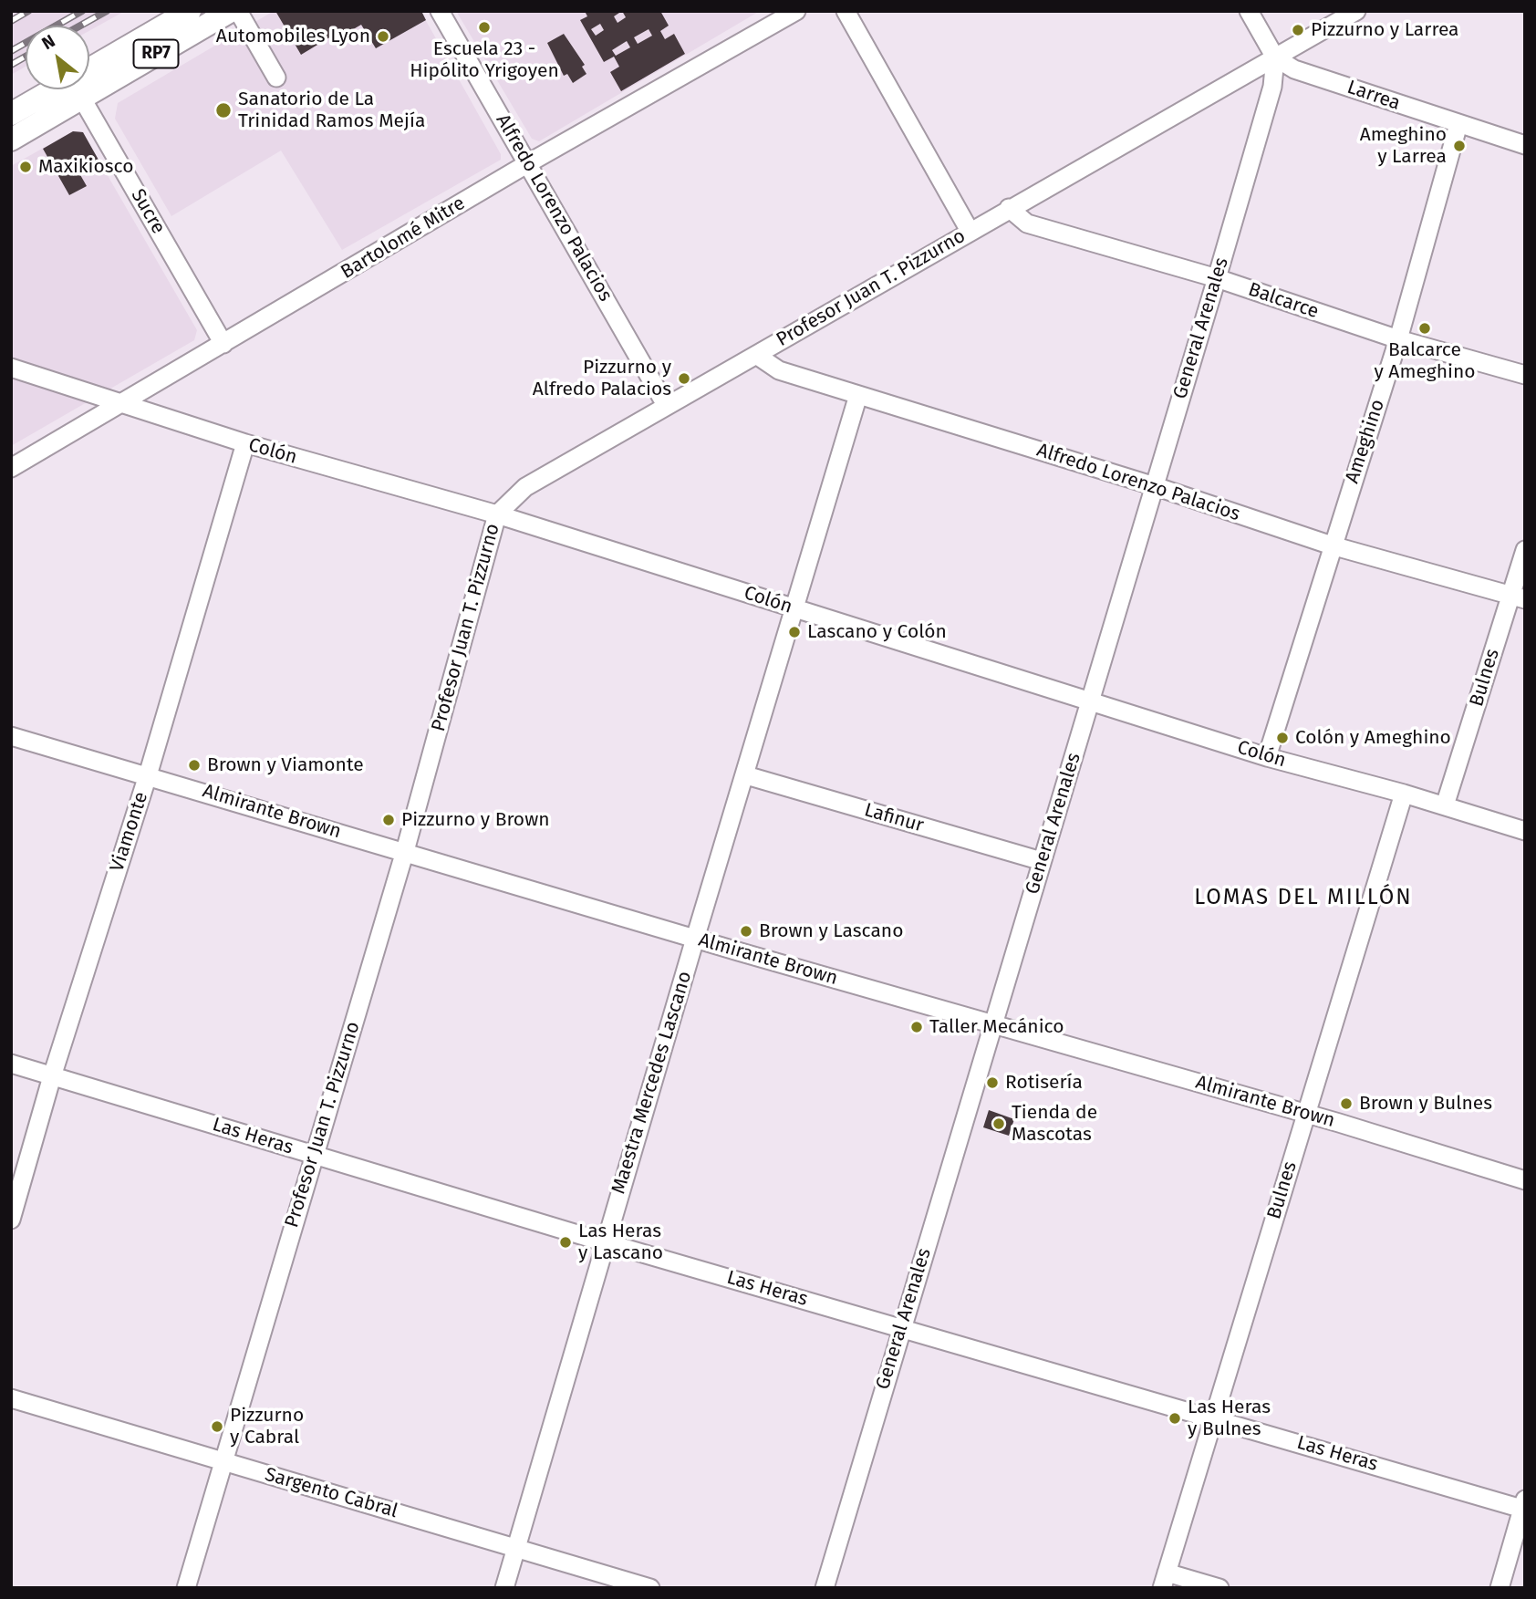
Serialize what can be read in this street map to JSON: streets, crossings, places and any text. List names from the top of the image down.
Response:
{
  "streets": {
    "main road": ["RP7"],
    "street": [
      "Larrea",
      "Alfredo Lorenzo Palacios",
      "Sucre",
      "Bartolomé Mitre",
      "Profesor Juan T. Pizzurno",
      "Balcarce",
      "General Arenales",
      "Ameghino",
      "Colón",
      "Bulnes",
      "Almirante Brown",
      "Lafinur",
      "Viamonte",
      "Maestra Mercedes Lascano",
      "Las Heras",
      "Sargento Cabral"
    ]
  },
  "crossings": [
    ["Larrea", "Profesor Juan T. Pizzurno"],
    ["Larrea", "General Arenales"],
    ["Larrea", "Ameghino"],
    ["Alfredo Lorenzo Palacios", "Bartolomé Mitre"],
    ["Alfredo Lorenzo Palacios", "Profesor Juan T. Pizzurno"],
    ["Alfredo Lorenzo Palacios", "General Arenales"],
    ["Alfredo Lorenzo Palacios", "Ameghino"],
    ["Alfredo Lorenzo Palacios", "Bulnes"],
    ["Alfredo Lorenzo Palacios", "Maestra Mercedes Lascano"],
    ["Sucre", "Bartolomé Mitre"],
    ["Bartolomé Mitre", "Colón"],
    ["Profesor Juan T. Pizzurno", "Balcarce"],
    ["Profesor Juan T. Pizzurno", "General Arenales"],
    ["Profesor Juan T. Pizzurno", "Colón"],
    ["Profesor Juan T. Pizzurno", "Almirante Brown"],
    ["Profesor Juan T. Pizzurno", "Las Heras"],
    ["Profesor Juan T. Pizzurno", "Sargento Cabral"],
    ["Balcarce", "General Arenales"],
    ["Balcarce", "Ameghino"],
    ["General Arenales", "Colón"],
    ["General Arenales", "Almirante Brown"],
    ["General Arenales", "Lafinur"],
    ["General Arenales", "Las Heras"],
    ["Ameghino", "Colón"],
    ["Colón", "Bulnes"],
    ["Colón", "Viamonte"],
    ["Colón", "Maestra Mercedes Lascano"],
    ["Bulnes", "Almirante Brown"],
    ["Bulnes", "Las Heras"],
    ["Almirante Brown", "Viamonte"],
    ["Almirante Brown", "Maestra Mercedes Lascano"],
    ["Lafinur", "Maestra Mercedes Lascano"],
    ["Viamonte", "Las Heras"],
    ["Maestra Mercedes Lascano", "Las Heras"],
    ["Maestra Mercedes Lascano", "Sargento Cabral"]
  ],
  "districts": ["LOMAS DEL MILLÓN"],
  "places": [
    "Escuela 23 - Hipólito Yrigoyen",
    "Pizzurno y Larrea",
    "Automobiles Lyon",
    "Sanatorio de La Trinidad Ramos Mejía",
    "Ameghino y Larrea",
    "Maxikiosco",
    "Balcarce y Ameghino",
    "Pizzurno y Alfredo Palacios",
    "Lascano y Colón",
    "Colón y Ameghino",
    "Brown y Viamonte",
    "Pizzurno y Brown",
    "Brown y Lascano",
    "Taller Mecánico",
    "Rotisería",
    "Brown y Bulnes",
    "Tienda de Mascotas",
    "Las Heras y Lascano",
    "Las Heras y Bulnes",
    "Pizzurno y Cabral"
  ],
  "north": "top left"
}
